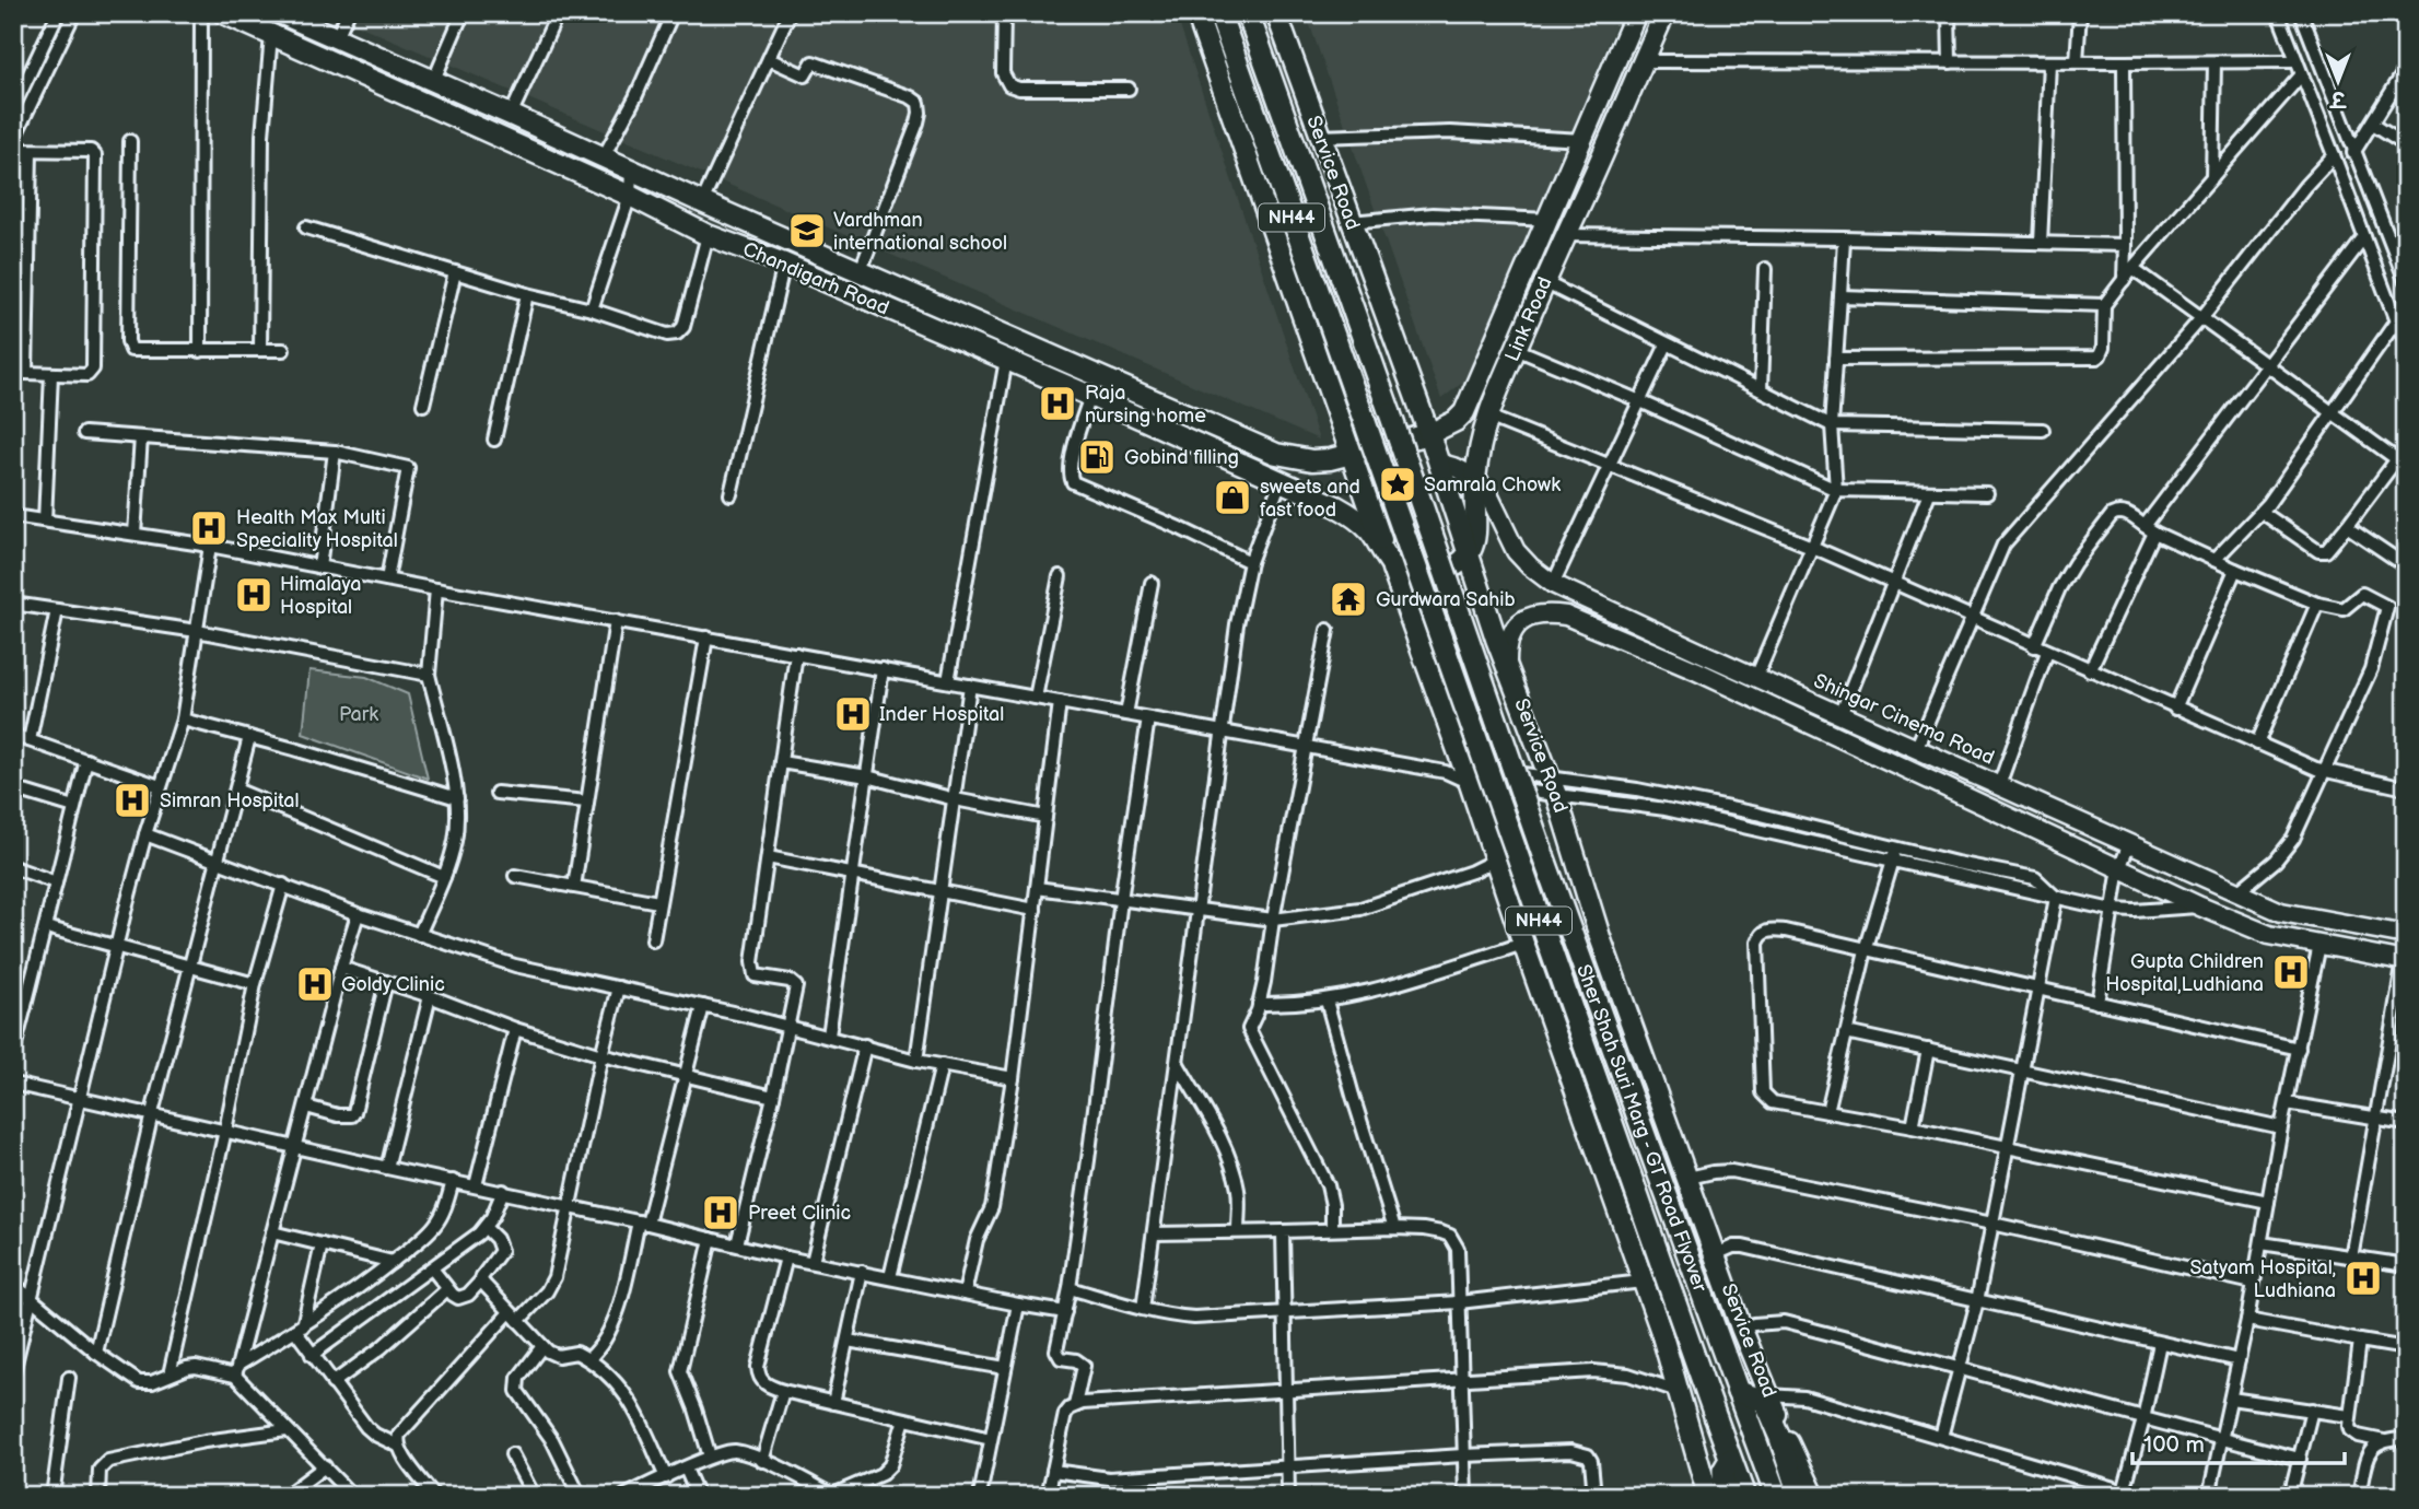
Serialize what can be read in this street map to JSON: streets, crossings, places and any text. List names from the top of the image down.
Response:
{
  "streets": {
    "highway": ["NH44", "Sher Shah Suri Marg - GT Road Flyover"],
    "main road": ["Service Road", "Chandigarh Road", "Link Road"],
    "street": ["Shingar Cinema Road"]
  },
  "crossings": [
    ["Service Road", "Link Road"],
    ["Chandigarh Road", "Link Road"],
    ["Link Road", "Shingar Cinema Road"]
  ],
  "parks": ["Park"],
  "places": {
    "school or university": ["Vardhman international school"],
    "hospital": [
      "Raja nursing home",
      "Health Max Multi Speciality Hospital",
      "Himalaya Hospital",
      "Inder Hospital",
      "Simran Hospital",
      "Gupta Children Hospital,Ludhiana",
      "Goldy Clinic",
      "Preet Clinic",
      "Satyam Hospital, Ludhiana"
    ],
    "fuel station": ["Gobind filling"],
    "place": ["Samrala Chowk"],
    "shop": ["sweets and fast food"],
    "temple": ["Gurdwara Sahib"]
  },
  "scale_bar": "100 m",
  "north": "bottom"
}
